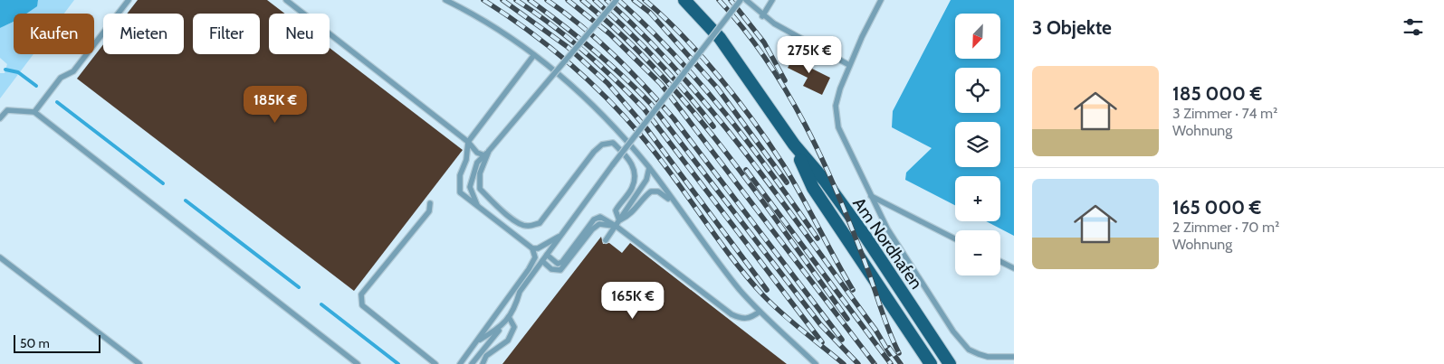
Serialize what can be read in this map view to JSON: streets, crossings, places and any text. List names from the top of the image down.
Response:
{
  "streets": {
    "main road": ["Am Nordhafen"]
  },
  "scale_bar": "50 m",
  "north": "bottom left",
  "page": {
    "heading": "3 Objekte",
    "map_buttons": ["+", "−"],
    "chip": [
      "Kaufen",
      "Mieten",
      "Filter",
      "Neu"
    ],
    "price": ["275K €", "185K €", "165K €"],
    "list": [
      {
        "name": "185 000 €",
        "note": "3 Zimmer · 74 m² · Wohnung"
      },
      {
        "name": "165 000 €",
        "note": "2 Zimmer · 70 m² · Wohnung"
      }
    ],
    "scale": "50 m"
  }
}
